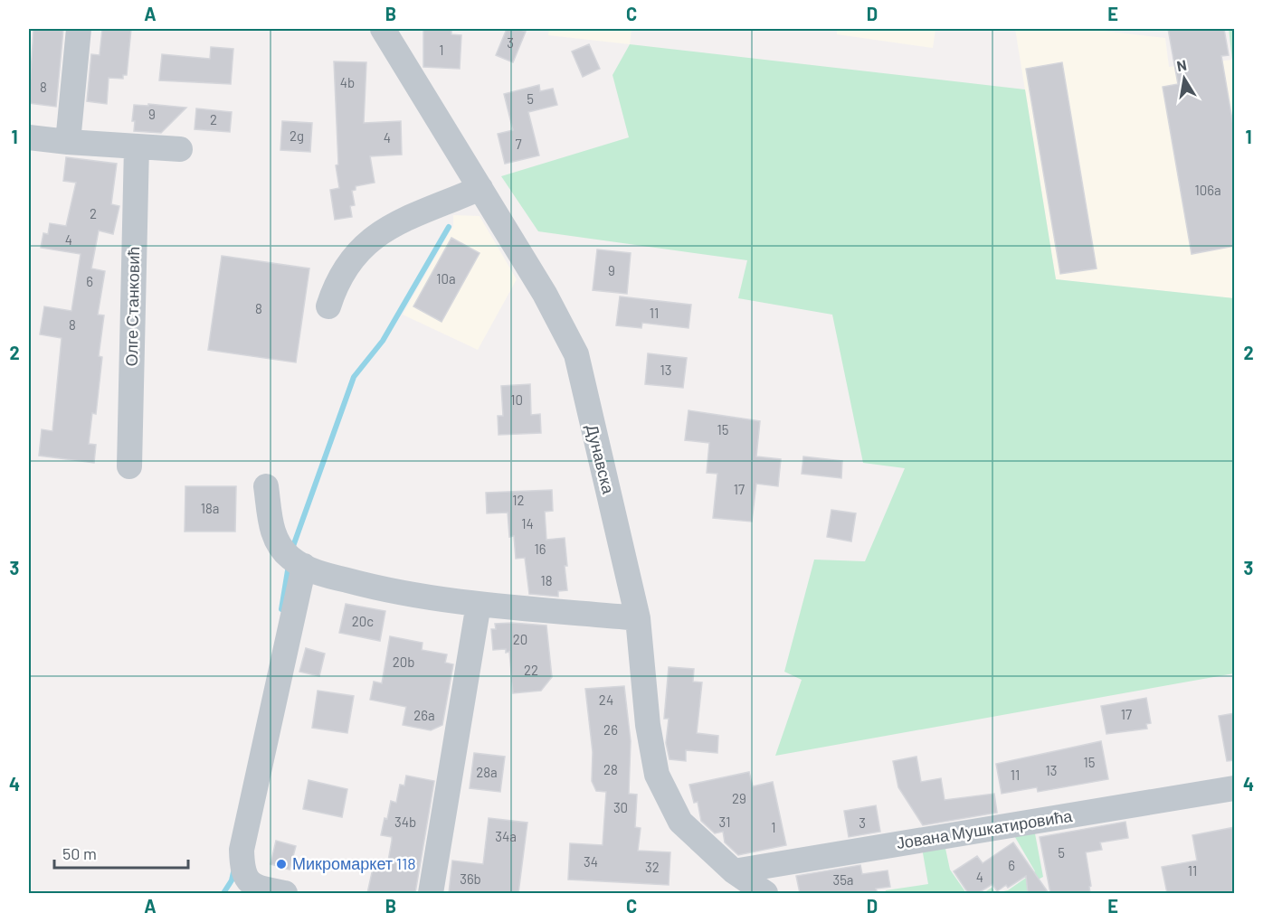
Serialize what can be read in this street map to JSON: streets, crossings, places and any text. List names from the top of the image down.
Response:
{
  "streets": {
    "street": ["Олге Станковић", "Дунавска", "Јована Мушкатировића"]
  },
  "crossings": [
    ["Дунавска", "Јована Мушкатировића"]
  ],
  "places": ["Микромаркет 118"],
  "house_numbers": [
    "3",
    "1",
    "4b",
    "8",
    "5",
    "9",
    "2",
    "2g",
    "4",
    "7",
    "106a",
    "2",
    "4",
    "9",
    "10a",
    "6",
    "8",
    "11",
    "8",
    "13",
    "10",
    "15",
    "17",
    "12",
    "18a",
    "14",
    "16",
    "18",
    "20c",
    "20",
    "20b",
    "22",
    "24",
    "17",
    "26a",
    "26",
    "15",
    "28",
    "13",
    "28a",
    "11",
    "29",
    "30",
    "34b",
    "31",
    "3",
    "1",
    "34a",
    "5",
    "34",
    "6",
    "32",
    "11",
    "4",
    "36b",
    "35a"
  ],
  "scale_bar": "50 m",
  "north": "top",
  "grid": {
    "columns": [
      "A",
      "B",
      "C",
      "D",
      "E"
    ],
    "rows": [
      "1",
      "2",
      "3",
      "4"
    ]
  }
}
